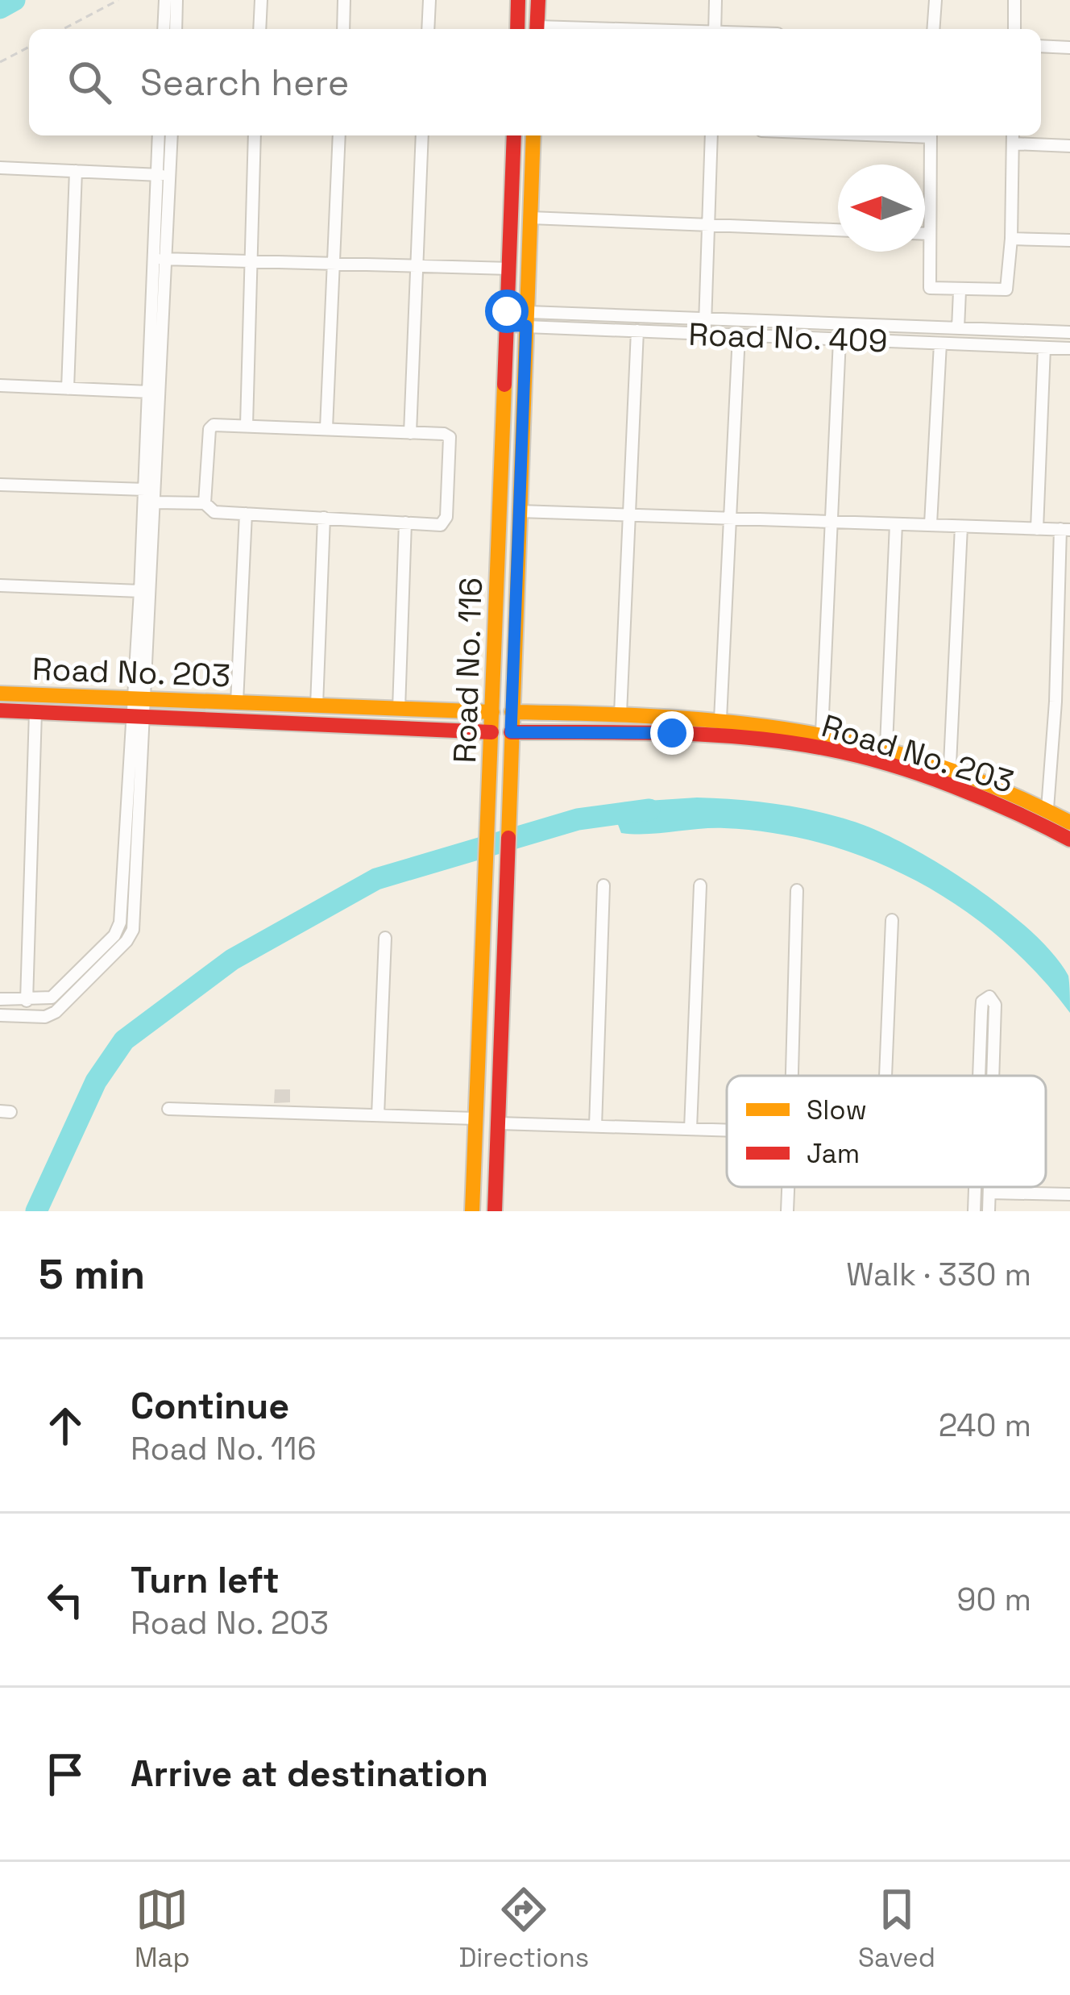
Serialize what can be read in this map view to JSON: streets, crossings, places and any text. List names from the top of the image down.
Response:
{
  "streets": {
    "street": ["Road No. 409", "Road No. 116", "Road No. 203"]
  },
  "crossings": [
    ["Road No. 409", "Road No. 116"],
    ["Road No. 116", "Road No. 203"]
  ],
  "legend": ["Slow", "Jam"],
  "north": "left",
  "page": {
    "search": "Search here",
    "heading": ["5 min", "Walk · 330 m"],
    "list": [
      ["Continue", "Road No. 116", "240 m"],
      ["Turn left", "Road No. 203", "90 m"],
      "Arrive at destination"
    ],
    "nav": ["Map", "Directions", "Saved"]
  }
}
